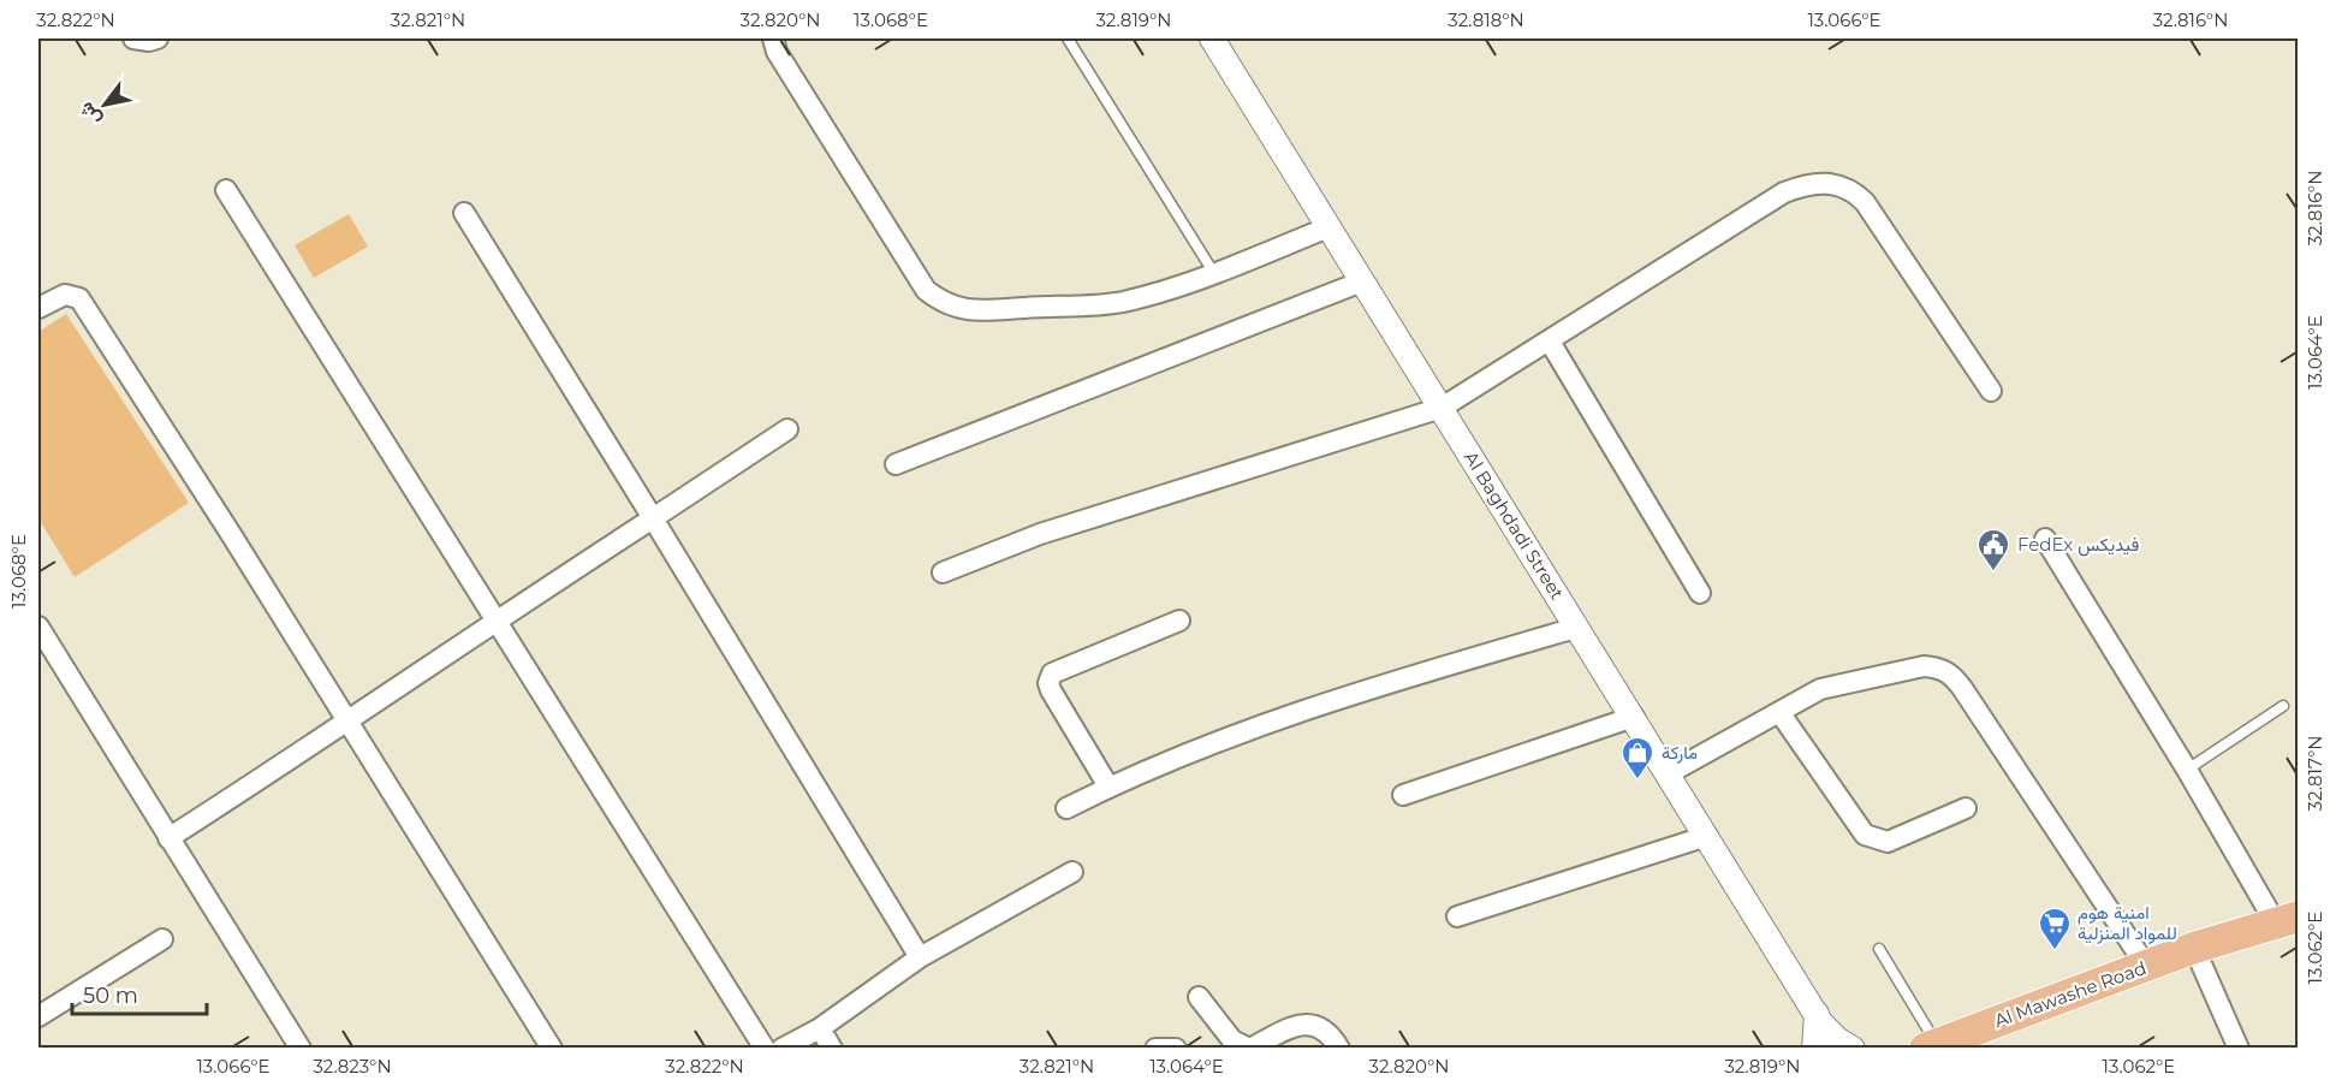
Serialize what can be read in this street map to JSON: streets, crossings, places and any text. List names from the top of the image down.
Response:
{
  "streets": {
    "main road": ["Al Mawashe Road"],
    "street": ["Al Baghdadi Street"]
  },
  "places": {
    "public building": ["FedEx فيديكس"],
    "shop": ["ماركة"],
    "supermarket": ["امنية هوم للمواد المنزلية"]
  },
  "scale_bar": "50 m",
  "north": "bottom left",
  "coordinates": [
    "32.822°N",
    "32.821°N",
    "32.820°N",
    "13.068°E",
    "32.819°N",
    "32.818°N",
    "13.066°E",
    "32.816°N",
    "13.064°E",
    "32.817°N",
    "13.062°E",
    "32.823°N"
  ]
}
